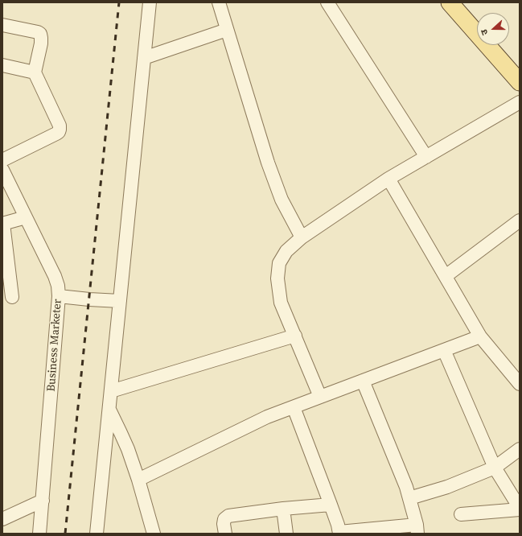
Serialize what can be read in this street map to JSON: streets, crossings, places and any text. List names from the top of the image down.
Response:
{
  "streets": {
    "street": ["Business Marketer"]
  },
  "north": "left"
}
